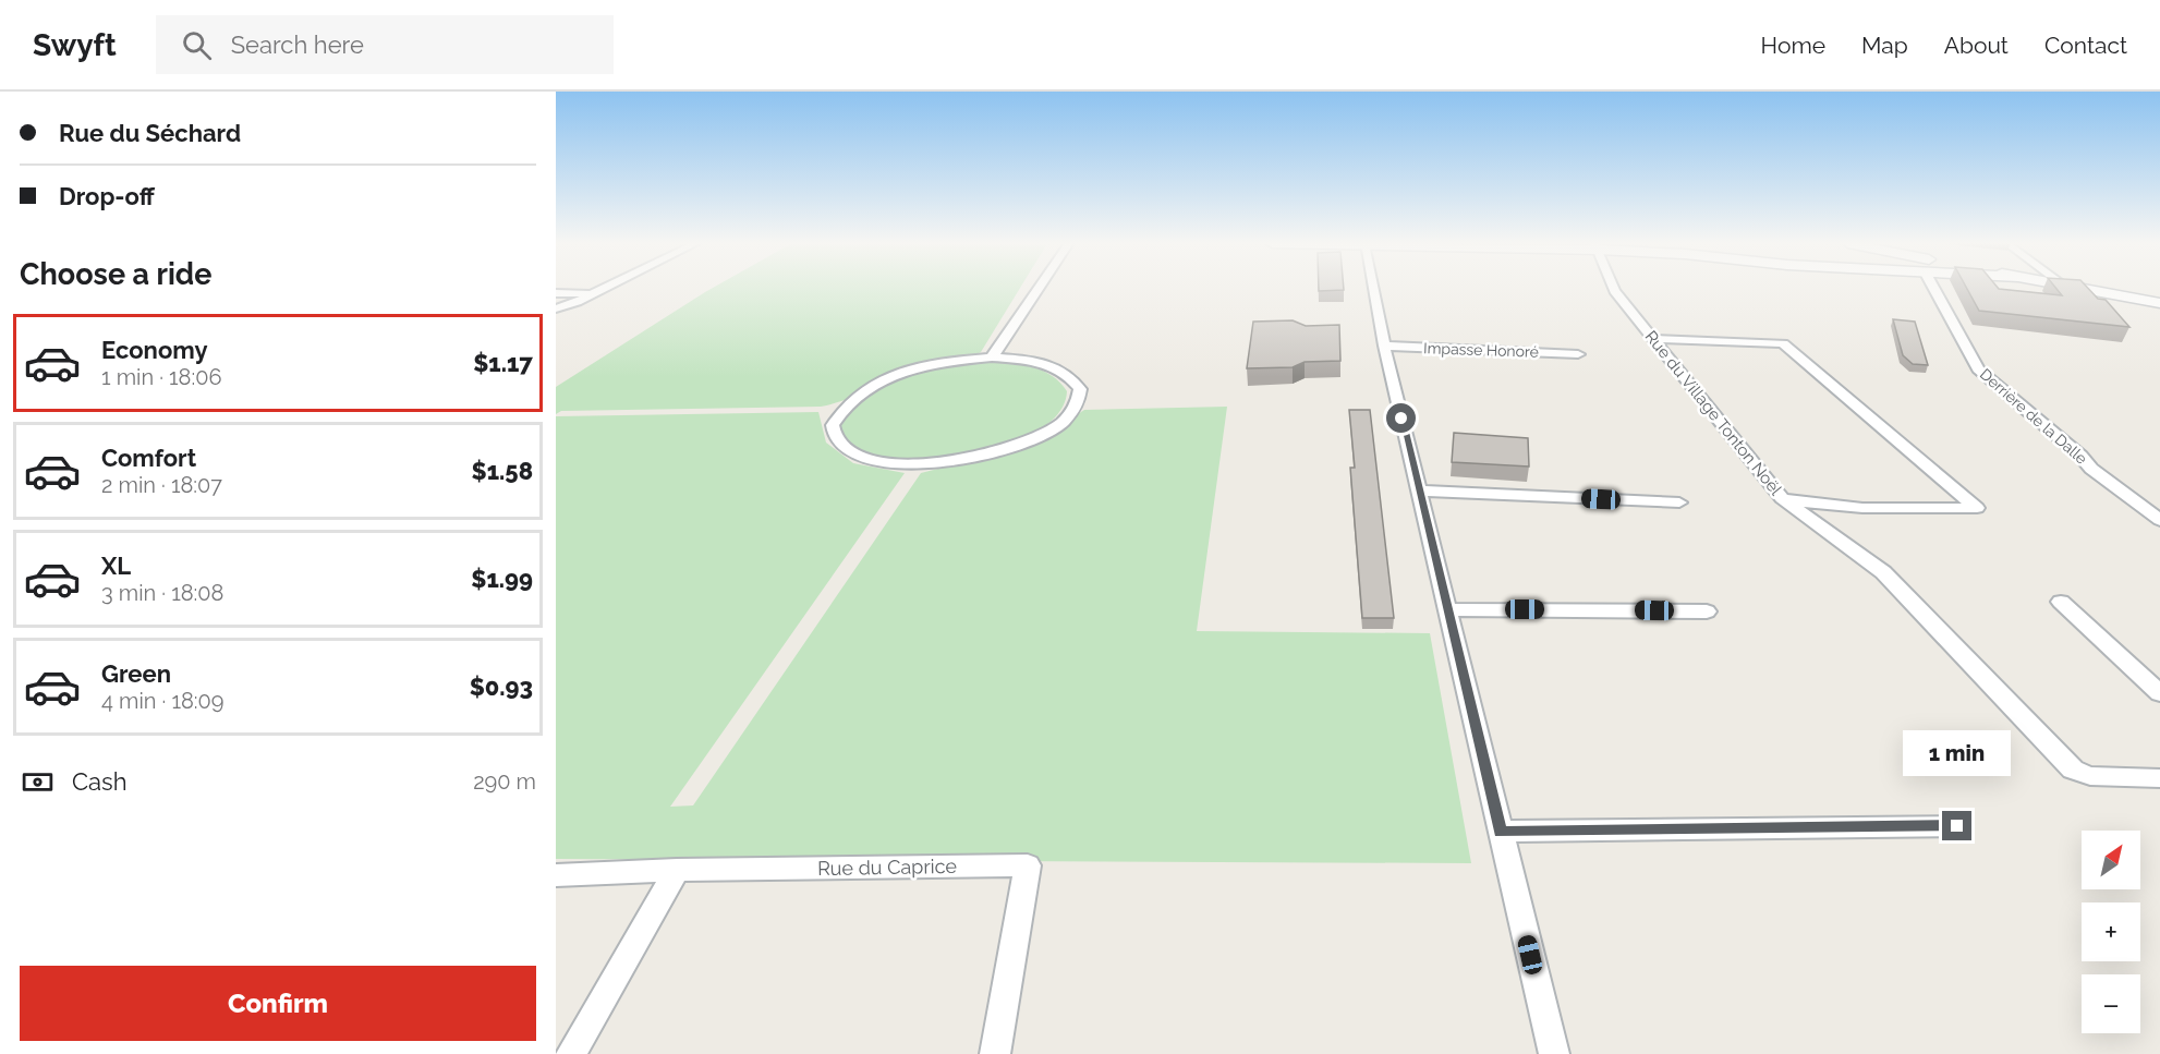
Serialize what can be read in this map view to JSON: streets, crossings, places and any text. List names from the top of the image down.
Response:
{
  "streets": {
    "street": [
      "Impasse Honoré",
      "Rue du Village Tonton Noël",
      "Derrière de la Dalle",
      "Rue du Caprice"
    ]
  },
  "north": "top right",
  "page": {
    "header": "Swyft",
    "search": "Search here",
    "nav": [
      "Home",
      "Map",
      "About",
      "Contact"
    ],
    "banner": ["Rue du Séchard", "Drop-off"],
    "heading": "Choose a ride",
    "list": [
      {
        "name": "Economy",
        "note": "1 min · 18:06",
        "value": "$1.17"
      },
      {
        "name": "Comfort",
        "note": "2 min · 18:07",
        "value": "$1.58"
      },
      {
        "name": "XL",
        "note": "3 min · 18:08",
        "value": "$1.99"
      },
      {
        "name": "Green",
        "note": "4 min · 18:09",
        "value": "$0.93"
      }
    ],
    "bubble": "1 min",
    "pay": ["Cash", "290 m"],
    "map_buttons": ["+", "−"],
    "buttons": "Confirm"
  }
}
